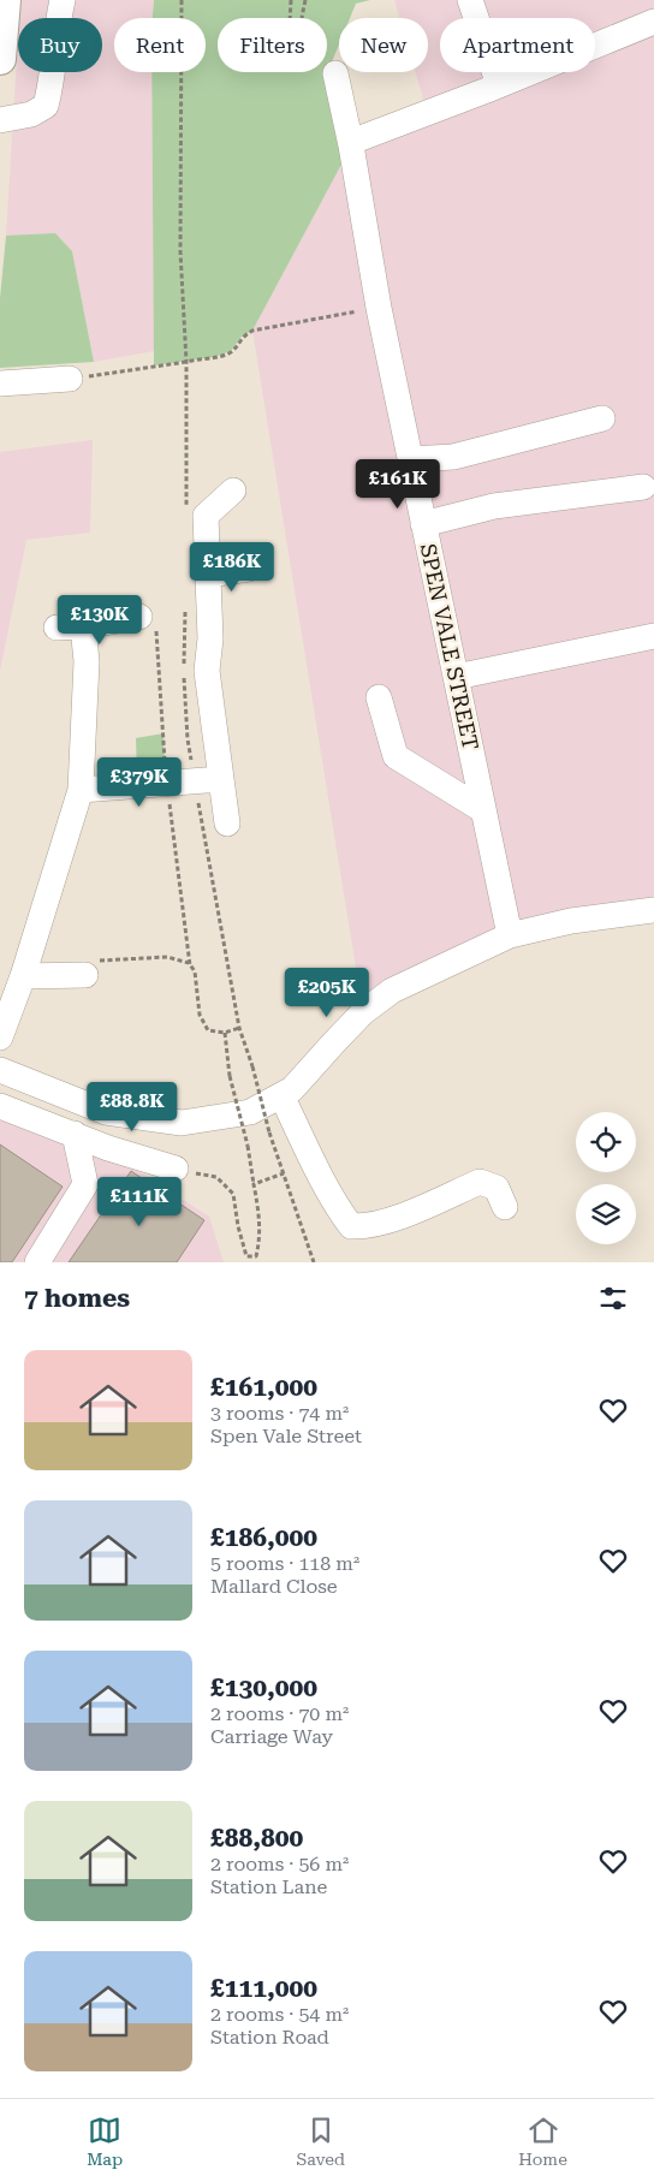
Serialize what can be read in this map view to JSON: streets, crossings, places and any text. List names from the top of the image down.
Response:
{
  "streets": {
    "street": ["SPEN VALE STREET"]
  },
  "page": {
    "chip": [
      "Buy",
      "Rent",
      "Filters",
      "New",
      "Apartment"
    ],
    "price": [
      "£161K",
      "£186K",
      "£130K",
      "£379K",
      "£205K",
      "£88.8K",
      "£111K"
    ],
    "heading": "7 homes",
    "list": [
      {
        "name": "£161,000",
        "note": "3 rooms · 74 m² · Spen Vale Street"
      },
      {
        "name": "£186,000",
        "note": "5 rooms · 118 m² · Mallard Close"
      },
      {
        "name": "£130,000",
        "note": "2 rooms · 70 m² · Carriage Way"
      },
      {
        "name": "£88,800",
        "note": "2 rooms · 56 m² · Station Lane"
      },
      {
        "name": "£111,000",
        "note": "2 rooms · 54 m² · Station Road"
      }
    ],
    "tabs": ["Map", "Saved", "Home"]
  }
}
